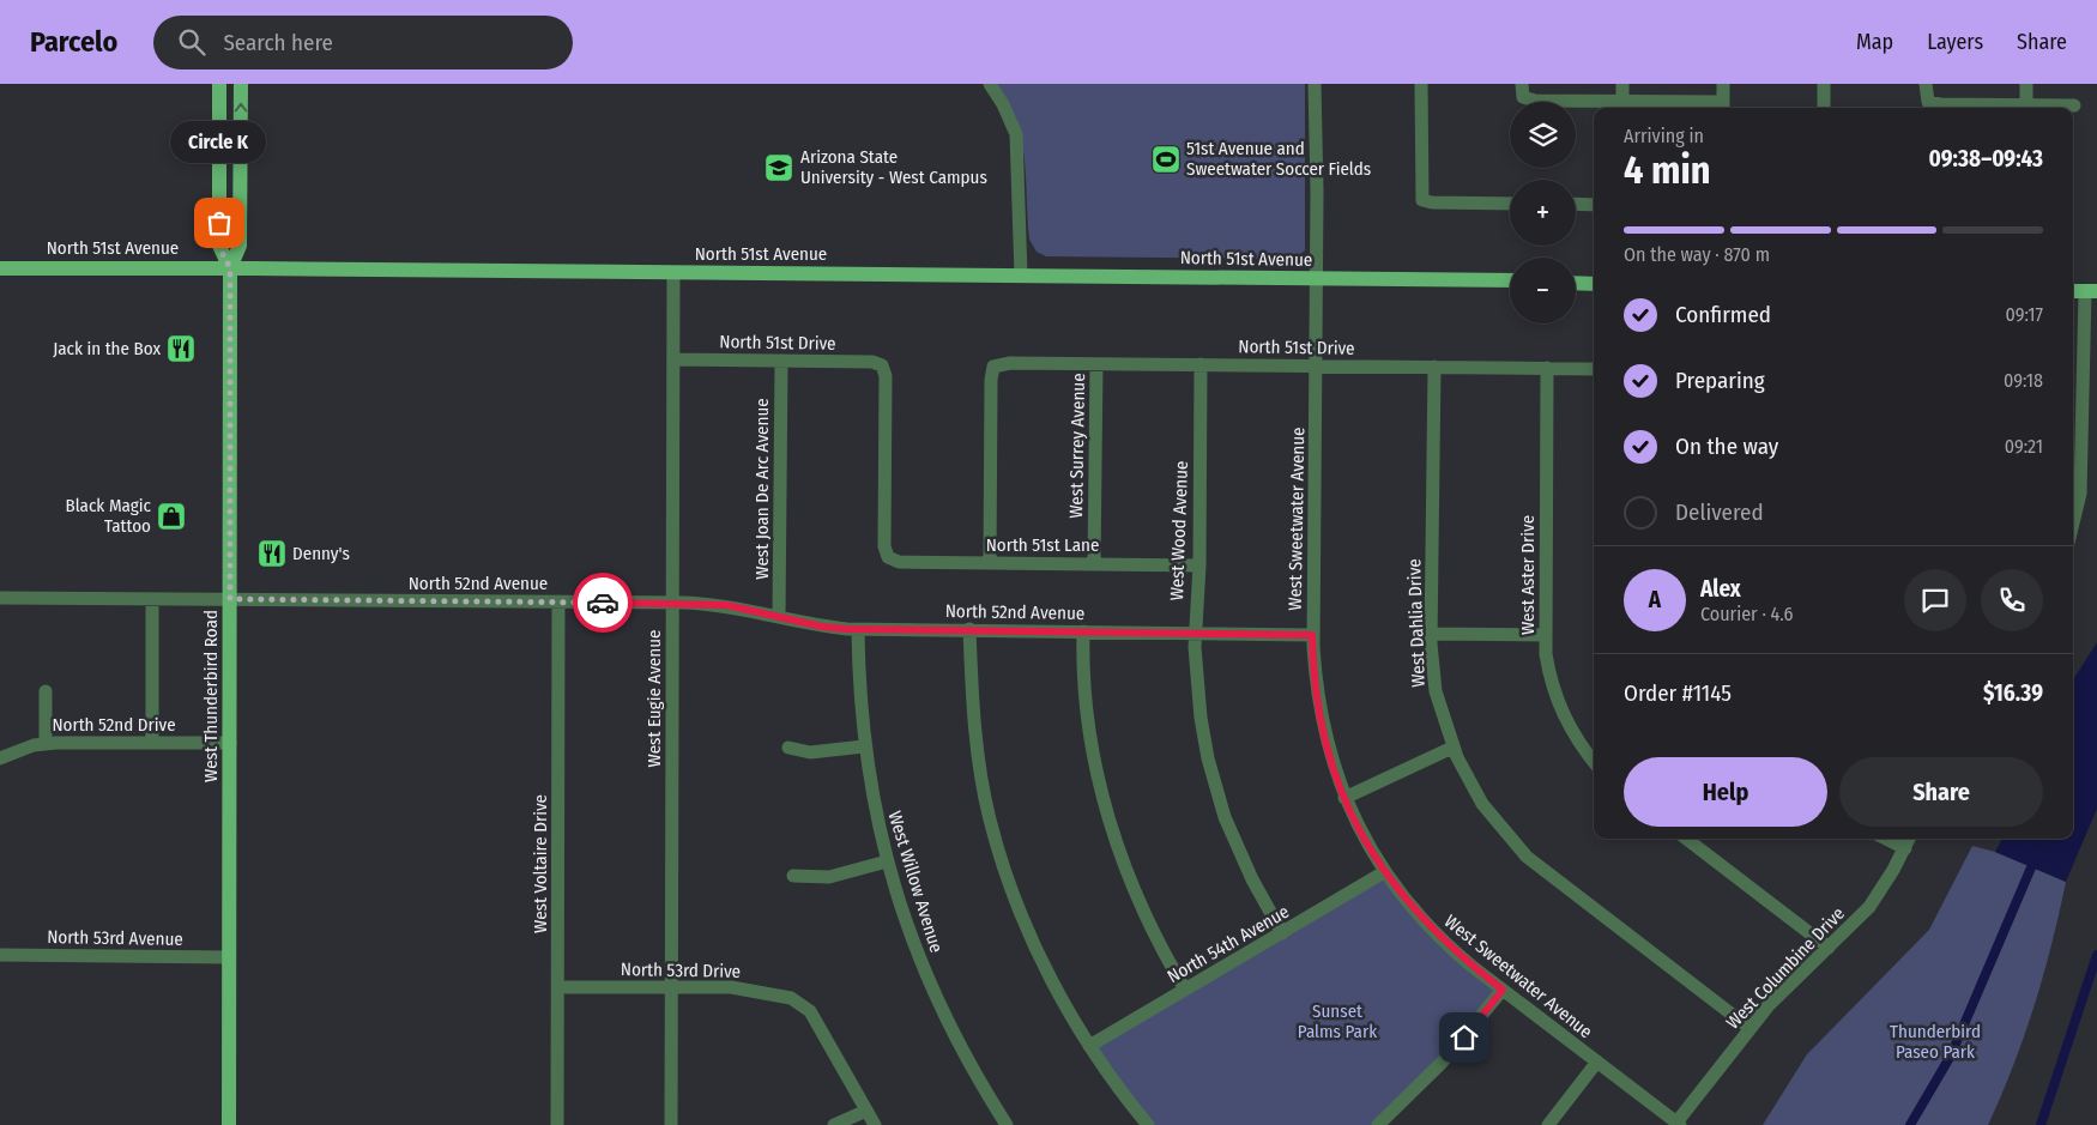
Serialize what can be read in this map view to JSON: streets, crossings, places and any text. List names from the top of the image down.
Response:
{
  "streets": {
    "main road": ["North 51st Avenue", "West Thunderbird Road"],
    "street": [
      "North 51st Drive",
      "West Surrey Avenue",
      "West Joan De Arc Avenue",
      "West Sweetwater Avenue",
      "West Wood Avenue",
      "North 51st Lane",
      "West Aster Drive",
      "North 52nd Avenue",
      "West Dahlia Drive",
      "West Eugie Avenue",
      "North 52nd Drive",
      "West Voltaire Drive",
      "West Willow Avenue",
      "North 53rd Avenue",
      "North 54th Avenue",
      "West Columbine Drive",
      "North 53rd Drive"
    ]
  },
  "crossings": [
    ["North 51st Avenue", "West Sweetwater Avenue"],
    ["North 51st Avenue", "West Thunderbird Road"],
    ["North 51st Avenue", "West Eugie Avenue"],
    ["North 51st Drive", "West Surrey Avenue"],
    ["North 51st Drive", "West Joan De Arc Avenue"],
    ["North 51st Drive", "West Sweetwater Avenue"],
    ["North 51st Drive", "West Wood Avenue"],
    ["North 51st Drive", "North 51st Lane"],
    ["North 51st Drive", "West Aster Drive"],
    ["North 51st Drive", "West Dahlia Drive"],
    ["North 51st Drive", "West Eugie Avenue"],
    ["West Surrey Avenue", "North 51st Lane"],
    ["West Joan De Arc Avenue", "North 52nd Avenue"],
    ["West Sweetwater Avenue", "North 52nd Avenue"],
    ["West Sweetwater Avenue", "North 54th Avenue"],
    ["West Sweetwater Avenue", "West Columbine Drive"],
    ["West Wood Avenue", "North 51st Lane"],
    ["West Wood Avenue", "North 52nd Avenue"],
    ["West Wood Avenue", "North 54th Avenue"],
    ["North 52nd Avenue", "West Thunderbird Road"],
    ["North 52nd Avenue", "West Eugie Avenue"],
    ["North 52nd Avenue", "West Voltaire Drive"],
    ["North 52nd Avenue", "West Willow Avenue"],
    ["West Dahlia Drive", "West Columbine Drive"],
    ["West Thunderbird Road", "North 52nd Drive"],
    ["West Thunderbird Road", "North 53rd Avenue"],
    ["West Eugie Avenue", "North 53rd Drive"],
    ["West Voltaire Drive", "North 53rd Drive"]
  ],
  "parks": ["Sunset Palms Park", "Thunderbird Paseo Park"],
  "places": {
    "sports": ["51st Avenue and Sweetwater Soccer Fields"],
    "school or university": ["Arizona State University - West Campus"],
    "other": ["Circle K"],
    "restaurant": ["Jack in the Box", "Denny's"],
    "shop": ["Black Magic Tattoo"]
  },
  "page": {
    "header": "Parcelo",
    "search": "Search here",
    "nav": ["Map", "Layers", "Share"],
    "map_buttons": ["+", "−"],
    "heading": ["4 min", "Arriving in", "09:38–09:43"],
    "panel": [
      "Alex",
      "Courier · 4.6",
      "Order #1145",
      "$16.39"
    ],
    "bubble": "Circle K",
    "bar": "On the way · 870 m",
    "list": [
      ["Confirmed", "09:17"],
      ["Preparing", "09:18"],
      ["On the way", "09:21"],
      "Delivered"
    ],
    "round": "A",
    "buttons": ["Help", "Share"]
  }
}
